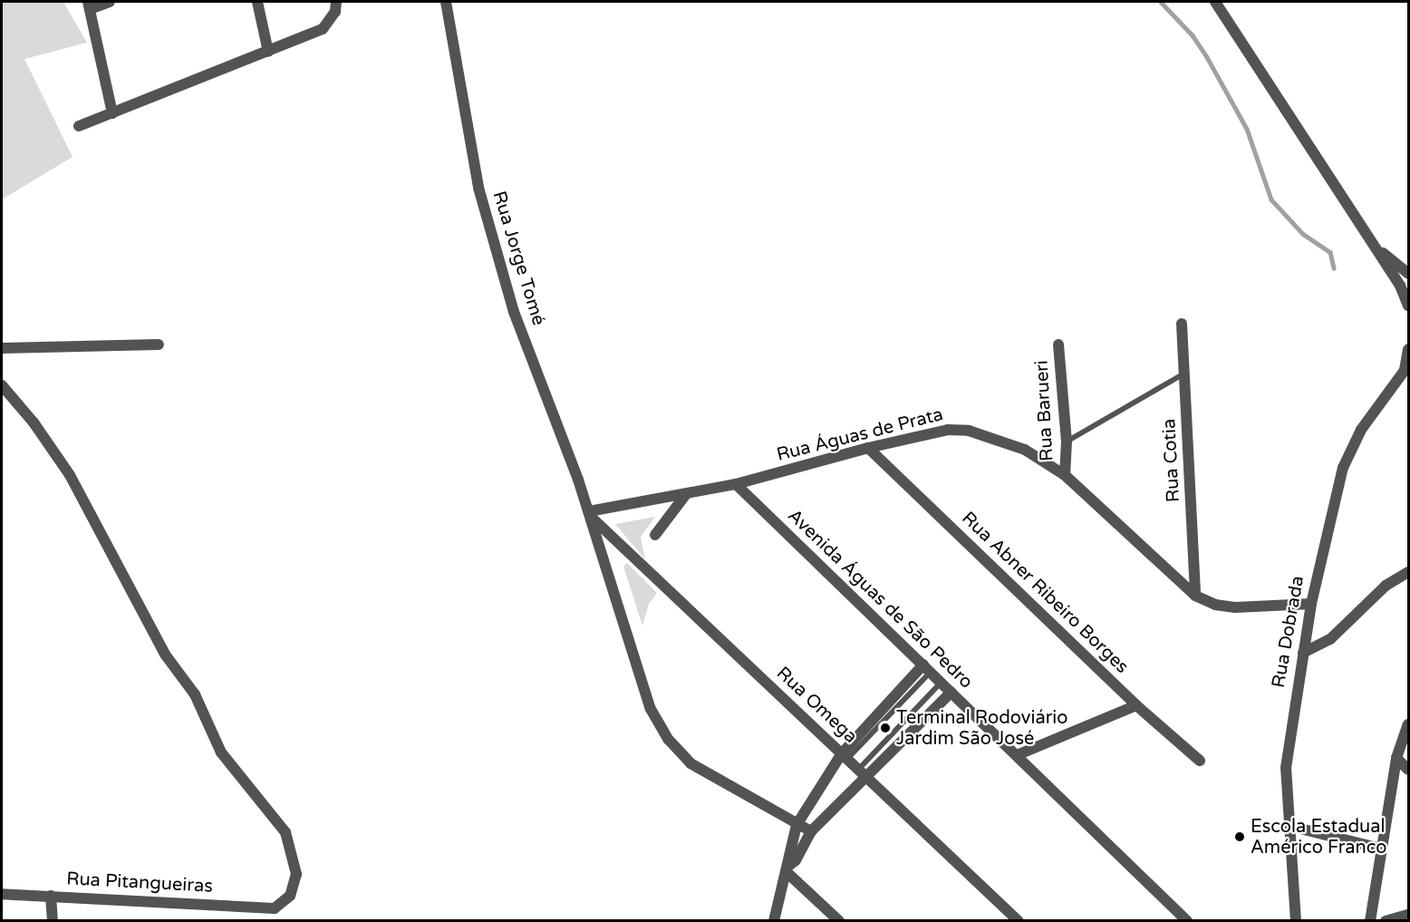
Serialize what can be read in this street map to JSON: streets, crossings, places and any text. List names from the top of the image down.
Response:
{
  "streets": {
    "street": [
      "Rua Jorge Tomé",
      "Rua Barueri",
      "Rua Águas de Prata",
      "Rua Cotia",
      "Rua Abner Ribeiro Borges",
      "Avenida Águas de São Pedro",
      "Rua Dobrada",
      "Rua Omega",
      "Rua Pitangueiras"
    ]
  },
  "crossings": [
    ["Rua Jorge Tomé", "Rua Águas de Prata"],
    ["Rua Jorge Tomé", "Rua Omega"],
    ["Rua Barueri", "Rua Águas de Prata"],
    ["Rua Águas de Prata", "Rua Cotia"],
    ["Rua Águas de Prata", "Rua Abner Ribeiro Borges"],
    ["Rua Águas de Prata", "Avenida Águas de São Pedro"],
    ["Rua Águas de Prata", "Rua Dobrada"],
    ["Rua Águas de Prata", "Rua Omega"]
  ],
  "places": ["Terminal Rodoviário Jardim São José", "Escola Estadual Américo Franco"]
}
